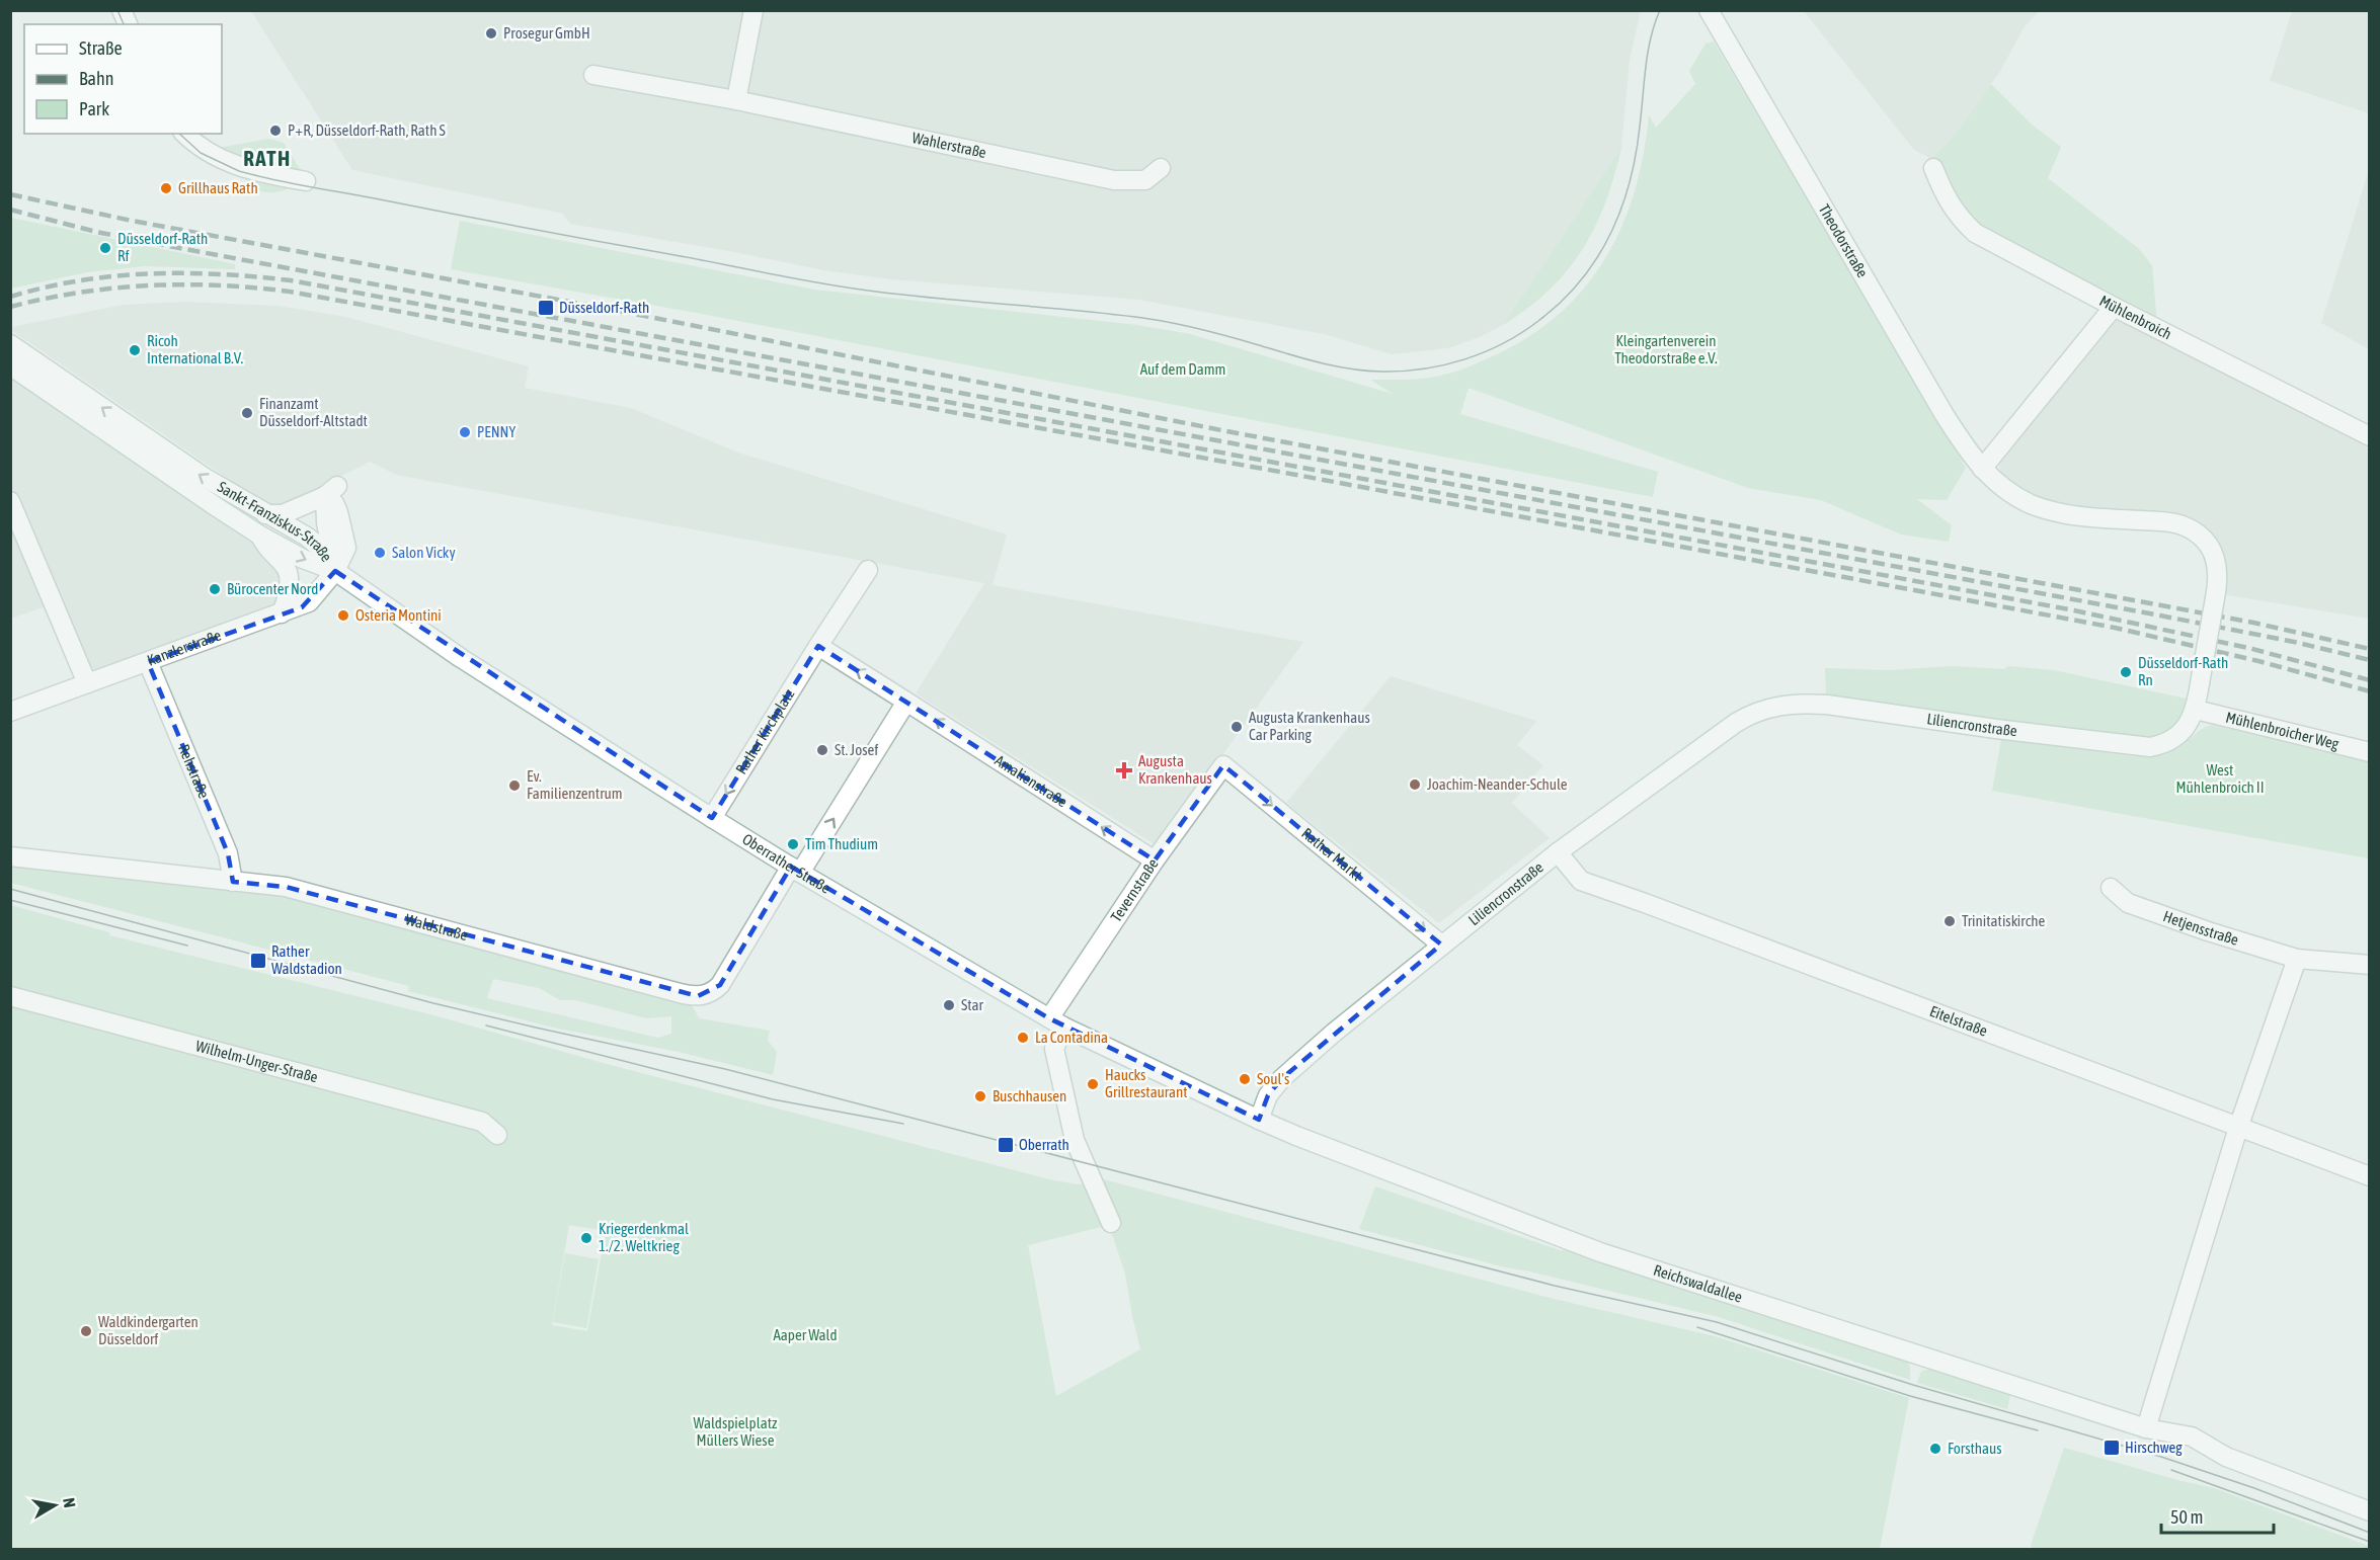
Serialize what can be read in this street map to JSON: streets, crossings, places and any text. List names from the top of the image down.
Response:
{
  "streets": {
    "street": [
      "Wahlerstraße",
      "Theodorstraße",
      "Mühlenbroich",
      "Sankt-Franziskus-Straße",
      "Kanzlerstraße",
      "Liliencronstraße",
      "Mühlenbroicher Weg",
      "Rather Kirchplatz",
      "Rehstraße",
      "Amalienstraße",
      "Rather Markt",
      "Oberrather Straße",
      "Tevernstraße",
      "Waldstraße",
      "Hetjensstraße",
      "Eitelstraße",
      "Wilhelm-Unger-Straße",
      "Reichswaldallee"
    ]
  },
  "crossings": [
    ["Theodorstraße", "Liliencronstraße"],
    ["Sankt-Franziskus-Straße", "Kanzlerstraße"],
    ["Sankt-Franziskus-Straße", "Oberrather Straße"],
    ["Kanzlerstraße", "Rehstraße"],
    ["Kanzlerstraße", "Oberrather Straße"],
    ["Liliencronstraße", "Mühlenbroicher Weg"],
    ["Liliencronstraße", "Rather Markt"],
    ["Liliencronstraße", "Oberrather Straße"],
    ["Liliencronstraße", "Eitelstraße"],
    ["Liliencronstraße", "Reichswaldallee"],
    ["Rather Kirchplatz", "Oberrather Straße"],
    ["Rehstraße", "Waldstraße"],
    ["Amalienstraße", "Tevernstraße"],
    ["Rather Markt", "Tevernstraße"],
    ["Oberrather Straße", "Tevernstraße"],
    ["Oberrather Straße", "Waldstraße"],
    ["Oberrather Straße", "Reichswaldallee"]
  ],
  "one_way": ["Amalienstraße", "Rather Markt"],
  "districts": ["RATH"],
  "parks": [
    "Kleingartenverein Theodorstraße e.V.",
    "Auf dem Damm",
    "West Mühlenbroich II",
    "Aaper Wald",
    "Waldspielplatz Müllers Wiese"
  ],
  "places": {
    "other": [
      "Prosegur GmbH",
      "P+R, Düsseldorf-Rath, Rath S",
      "Grillhaus Rath",
      "Düsseldorf-Rath Rf",
      "Ricoh International B.V.",
      "Finanzamt Düsseldorf-Altstadt",
      "PENNY",
      "Salon Vicky",
      "Bürocenter Nord",
      "Osteria Montini",
      "Düsseldorf-Rath Rn",
      "Augusta Krankenhaus Car Parking",
      "St. Josef",
      "Joachim-Neander-Schule",
      "Ev. Familienzentrum",
      "Tim Thudium",
      "Trinitatiskirche",
      "Star",
      "La Contadina",
      "Soul's",
      "Haucks Grillrestaurant",
      "Buschhausen",
      "Kriegerdenkmal 1./2. Weltkrieg",
      "Waldkindergarten Düsseldorf",
      "Forsthaus"
    ],
    "transit": [
      "Düsseldorf-Rath",
      "Rather Waldstadion",
      "Oberrath",
      "Hirschweg"
    ],
    "health": ["Augusta Krankenhaus"]
  },
  "legend": ["Straße", "Bahn", "Park"],
  "scale_bar": "50 m",
  "north": "right"
}
